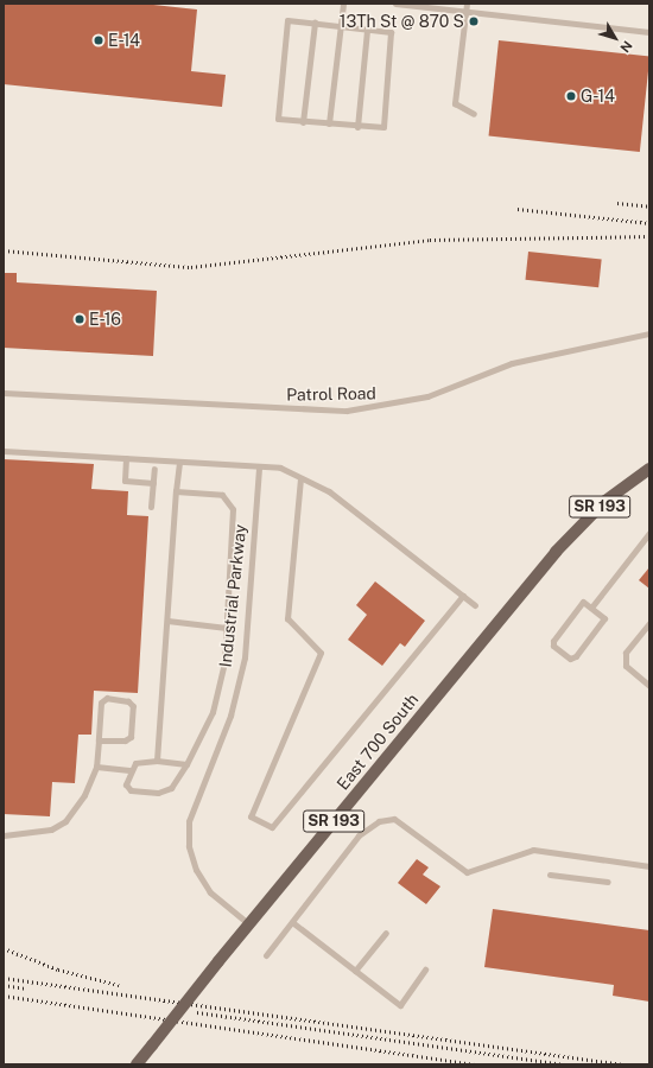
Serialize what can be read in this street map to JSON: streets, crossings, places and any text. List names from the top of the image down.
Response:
{
  "streets": {
    "main road": ["SR 193", "East 700 South"],
    "lane": ["Patrol Road", "Industrial Parkway"]
  },
  "crossings": [
    ["Industrial Parkway", "East 700 South"]
  ],
  "places": [
    "13Th St @ 870 S",
    "E-14",
    "G-14",
    "E-16"
  ],
  "north": "bottom right"
}
